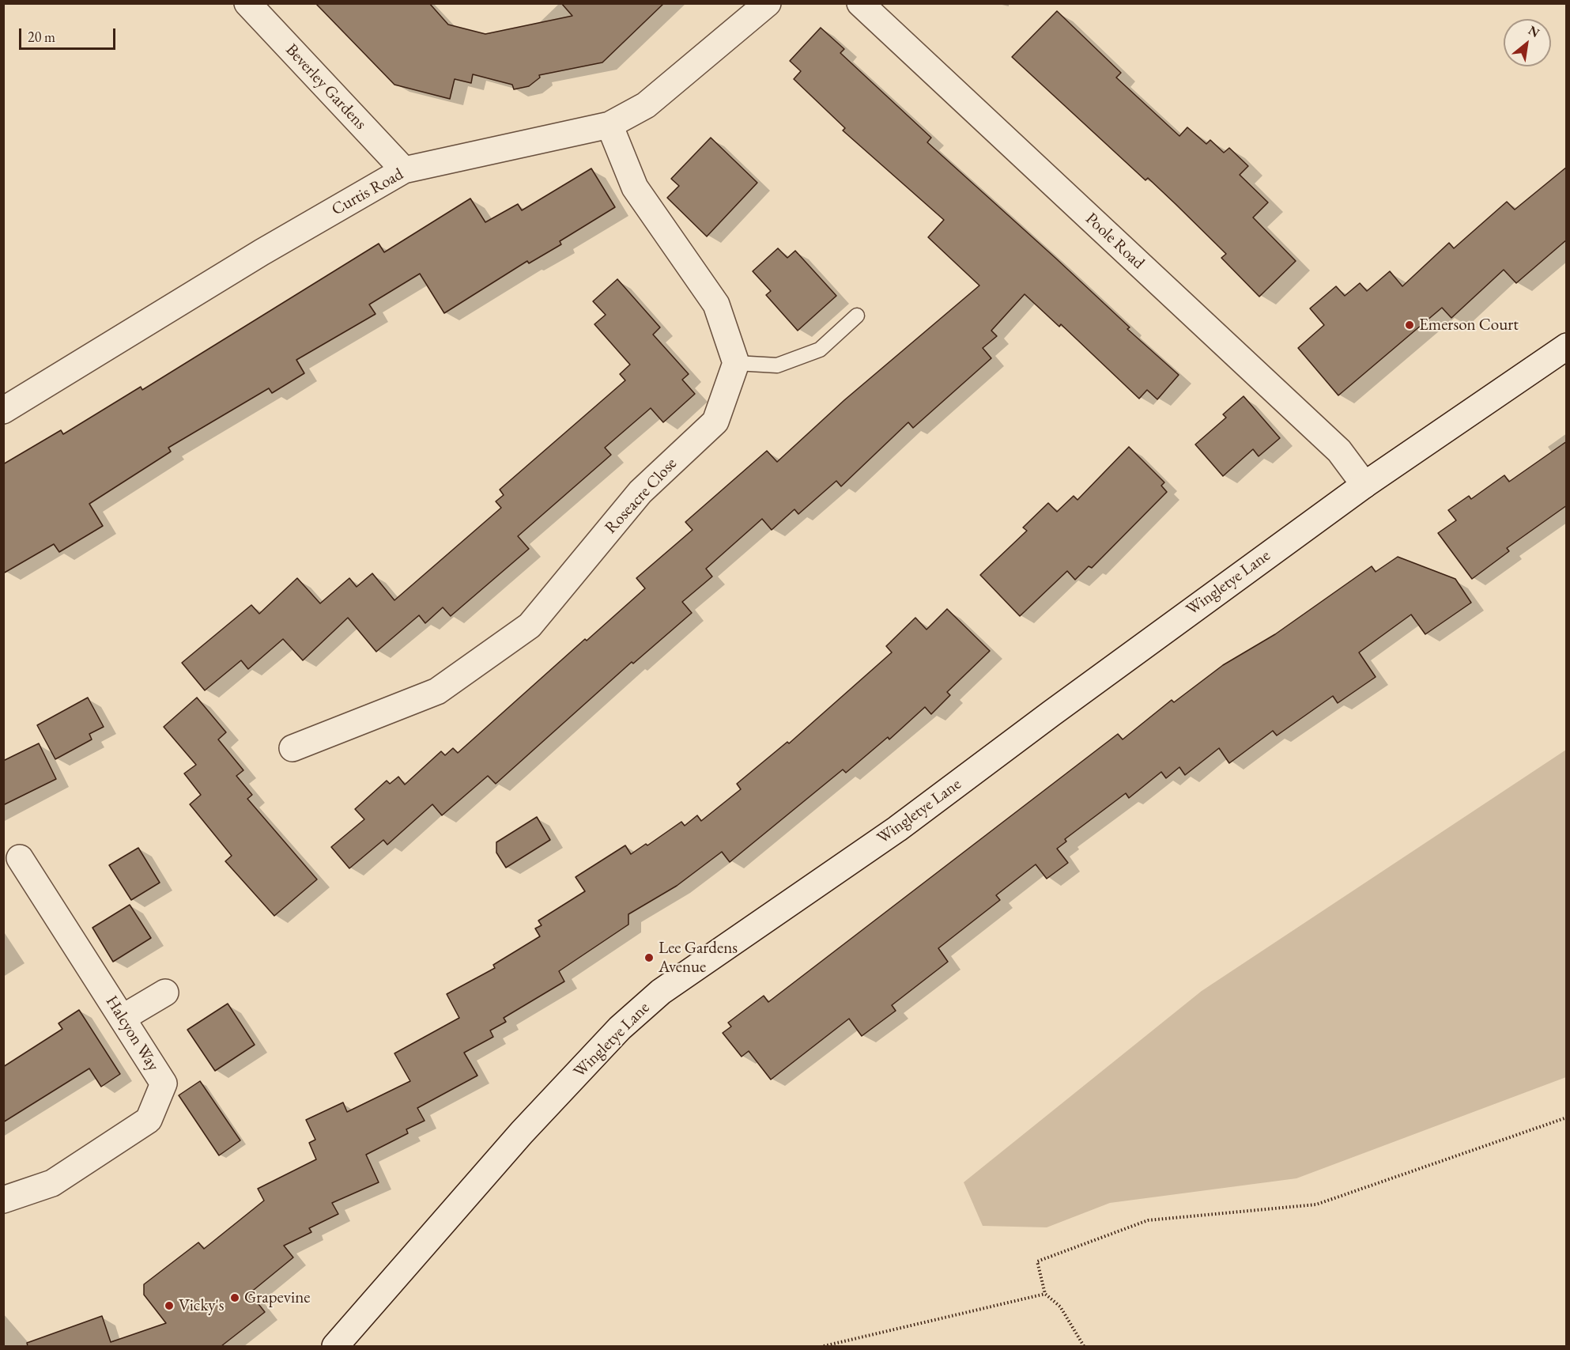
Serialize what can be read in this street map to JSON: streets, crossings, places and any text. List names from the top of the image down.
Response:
{
  "streets": {
    "street": [
      "Beverley Gardens",
      "Curtis Road",
      "Poole Road",
      "Roseacre Close",
      "Wingletye Lane",
      "Halcyon Way"
    ]
  },
  "crossings": [
    ["Beverley Gardens", "Curtis Road"],
    ["Poole Road", "Wingletye Lane"]
  ],
  "places": [
    "Emerson Court",
    "Lee Gardens Avenue",
    "Grapevine",
    "Vicky's"
  ],
  "scale_bar": "20 m",
  "north": "top right"
}
